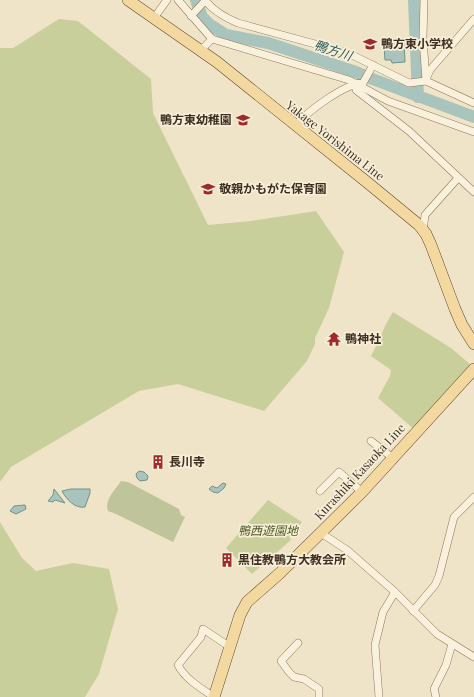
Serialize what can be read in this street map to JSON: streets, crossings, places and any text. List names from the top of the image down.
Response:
{
  "streets": {
    "main road": ["Yakage Yorishima Line", "Kurashiki Kasaoka Line"]
  },
  "water": ["鴨方川"],
  "parks": ["鴨西遊園地"],
  "places": {
    "school or university": ["鴨方東小学校", "鴨方東幼稚園", "敬親かもがた保育園"],
    "temple": ["鴨神社"],
    "building": ["長川寺", "黒住教鴨方大教会所"]
  }
}
